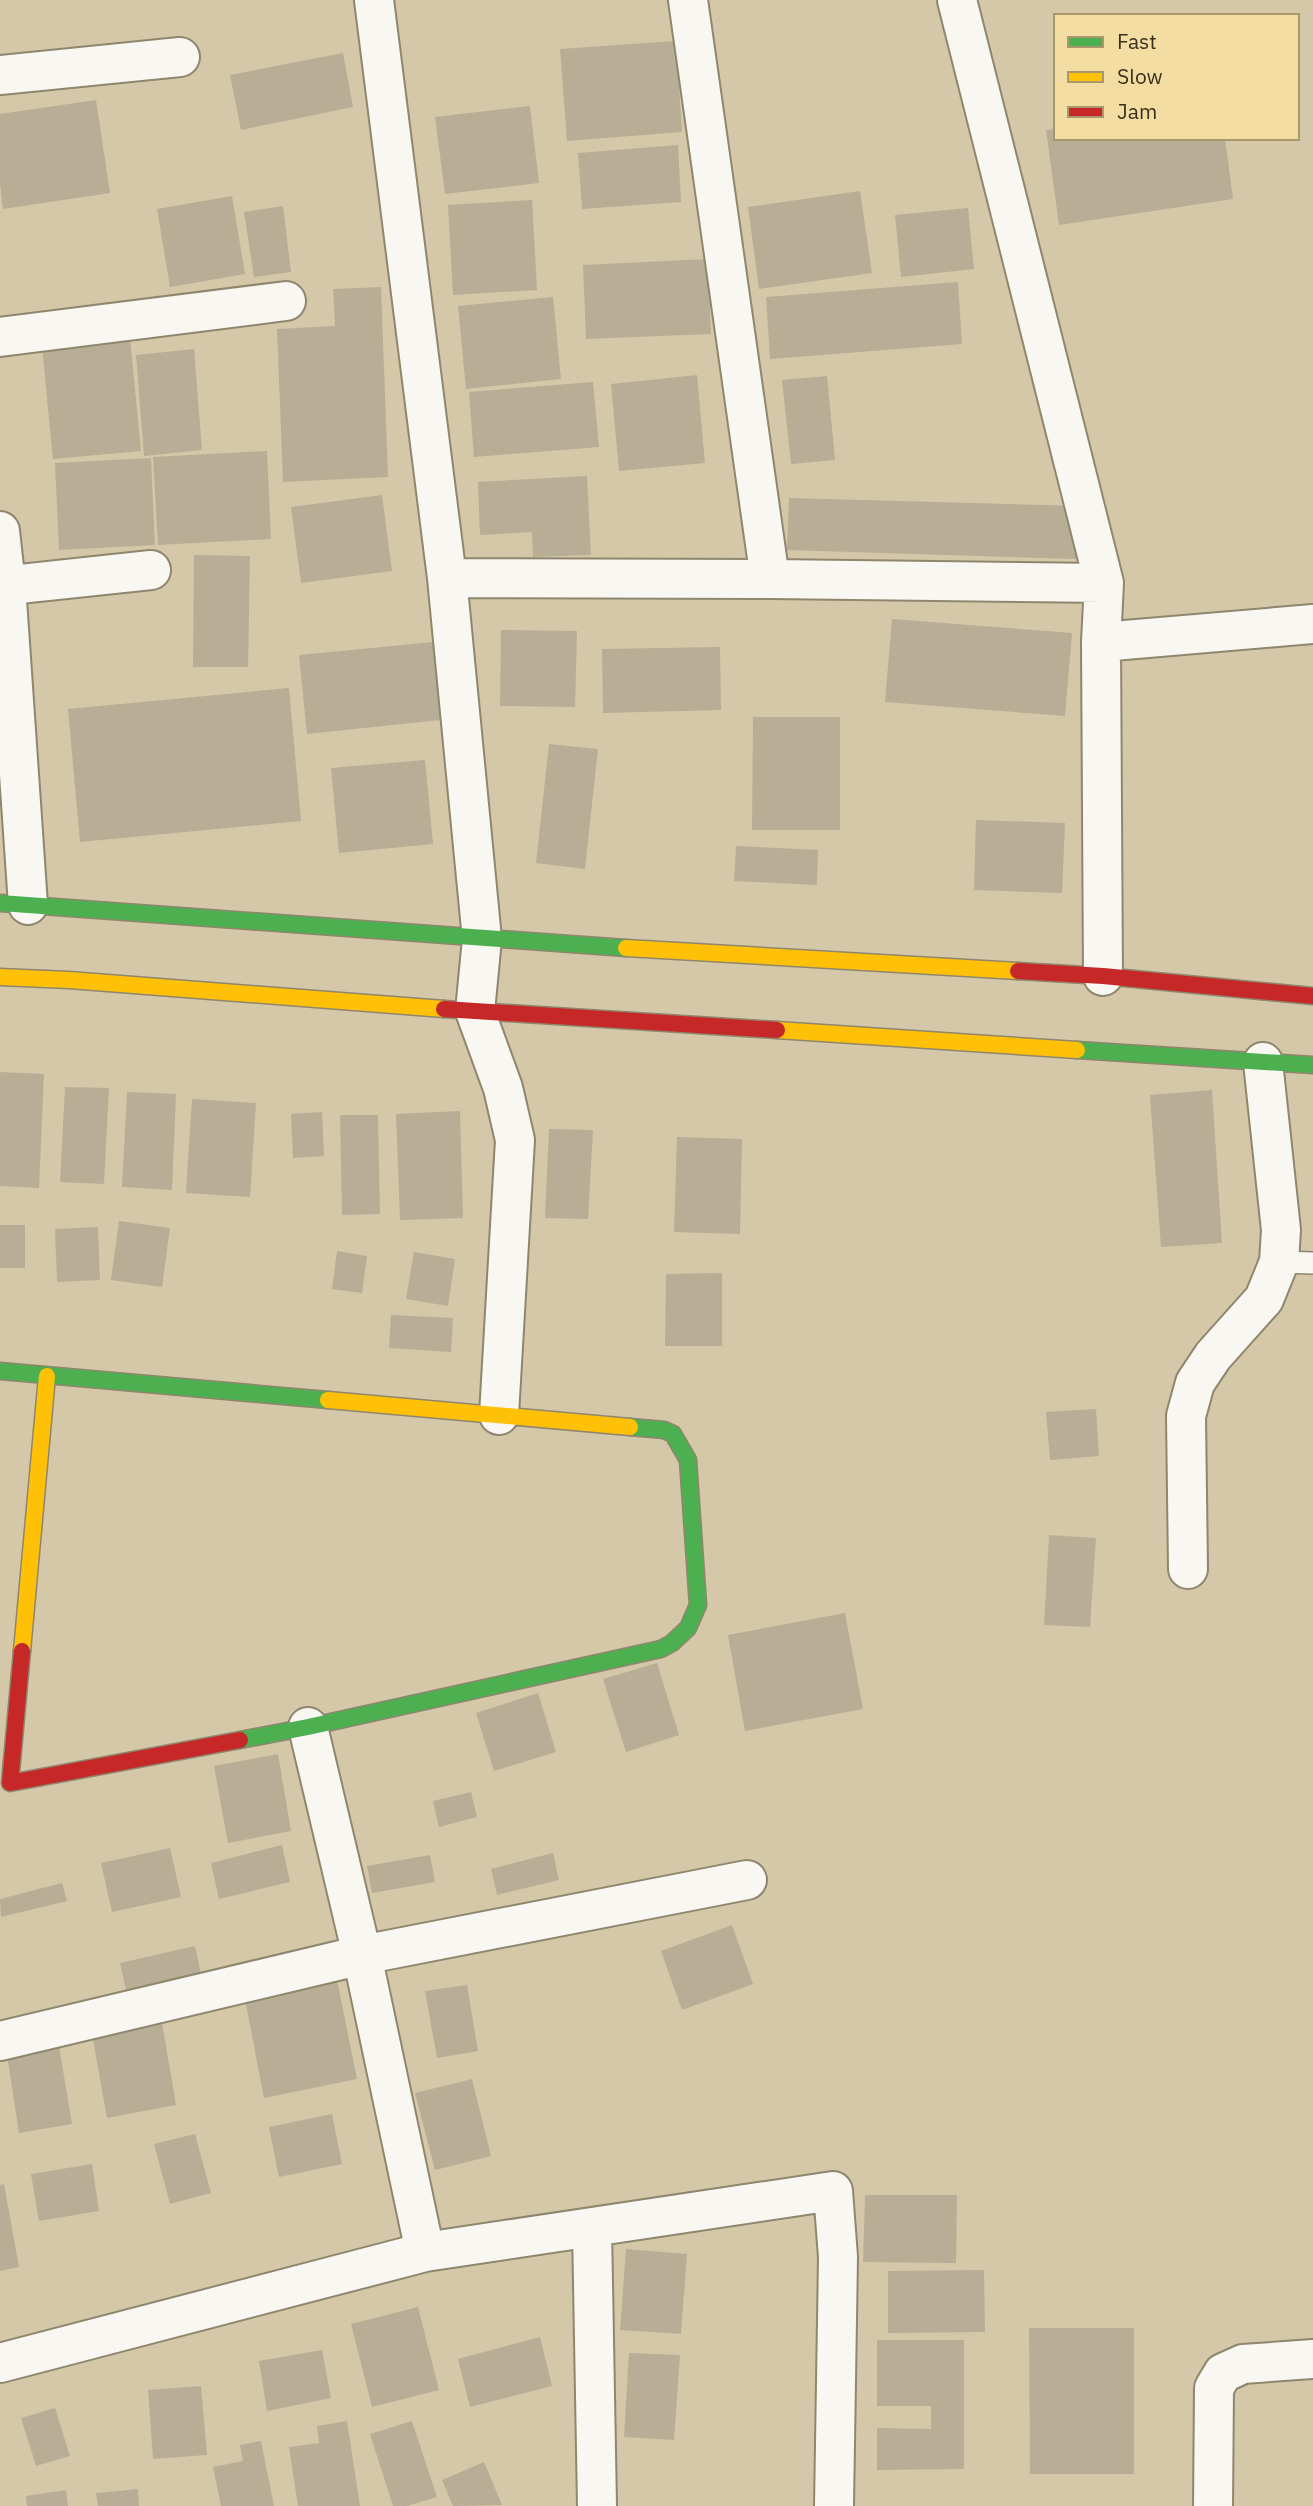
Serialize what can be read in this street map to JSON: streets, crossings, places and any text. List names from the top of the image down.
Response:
{
  "legend": ["Fast", "Slow", "Jam"]
}
